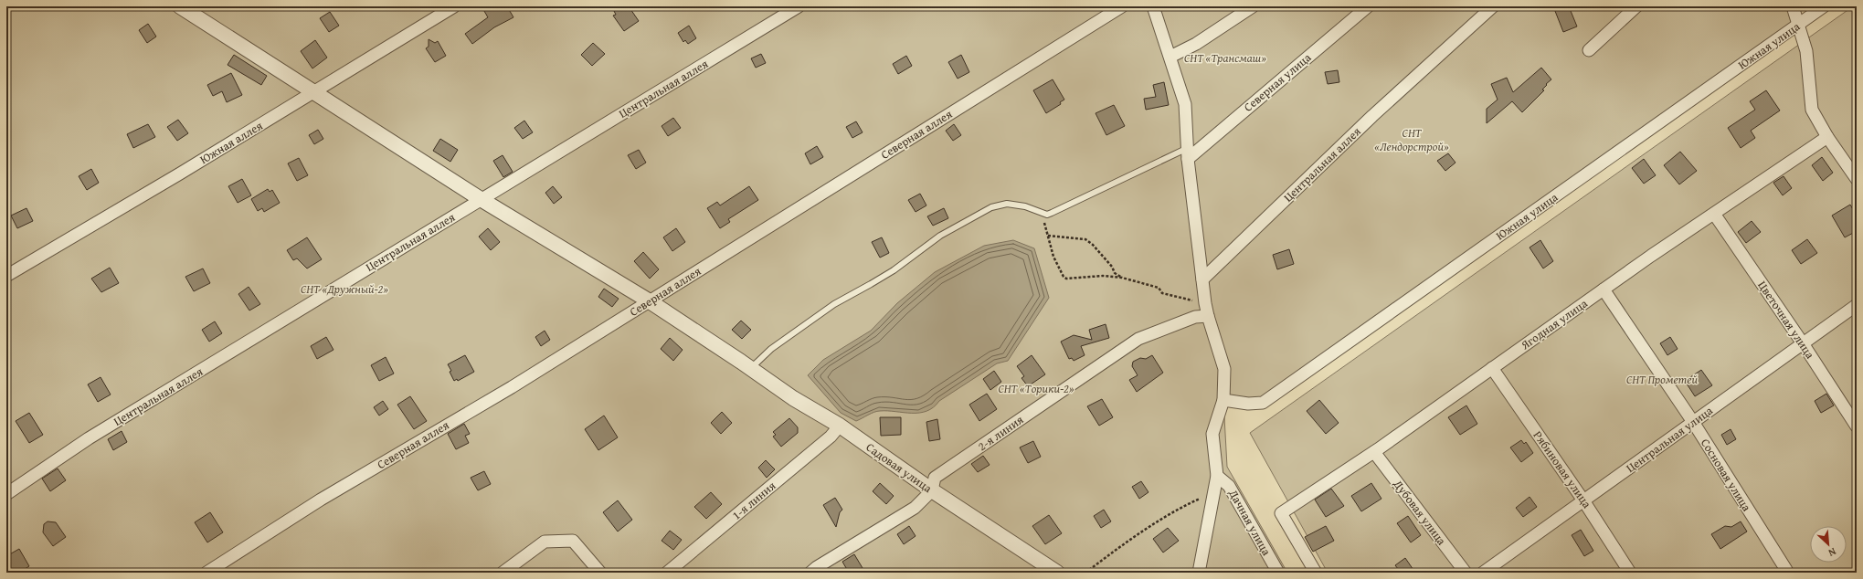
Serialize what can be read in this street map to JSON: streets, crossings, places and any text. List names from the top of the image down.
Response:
{
  "streets": {
    "street": [
      "Южная улица",
      "Северная улица",
      "Центральная аллея",
      "Северная аллея",
      "Южная аллея",
      "Цветочная улица",
      "Ягодная улица",
      "2-я линия",
      "Центральная улица",
      "Садовая улица",
      "Рябиновая улица",
      "Сосновая улица",
      "1-я линия",
      "Дубовая улица",
      "Дачная улица"
    ]
  },
  "crossings": [
    ["Центральная аллея", "Садовая улица"],
    ["Северная аллея", "Садовая улица"],
    ["Южная аллея", "Садовая улица"],
    ["Цветочная улица", "Ягодная улица"],
    ["Цветочная улица", "Центральная улица"],
    ["Ягодная улица", "Рябиновая улица"],
    ["Ягодная улица", "Сосновая улица"],
    ["Ягодная улица", "Дубовая улица"],
    ["2-я линия", "Садовая улица"],
    ["Центральная улица", "Рябиновая улица"],
    ["Центральная улица", "Сосновая улица"],
    ["Садовая улица", "1-я линия"]
  ],
  "parks": [
    "СНТ «Трансмаш»",
    "СНТ «Лендорстрой»",
    "СНТ «Дружный-2»",
    "СНТ Прометей",
    "СНТ «Торики-2»"
  ],
  "north": "bottom right"
}
